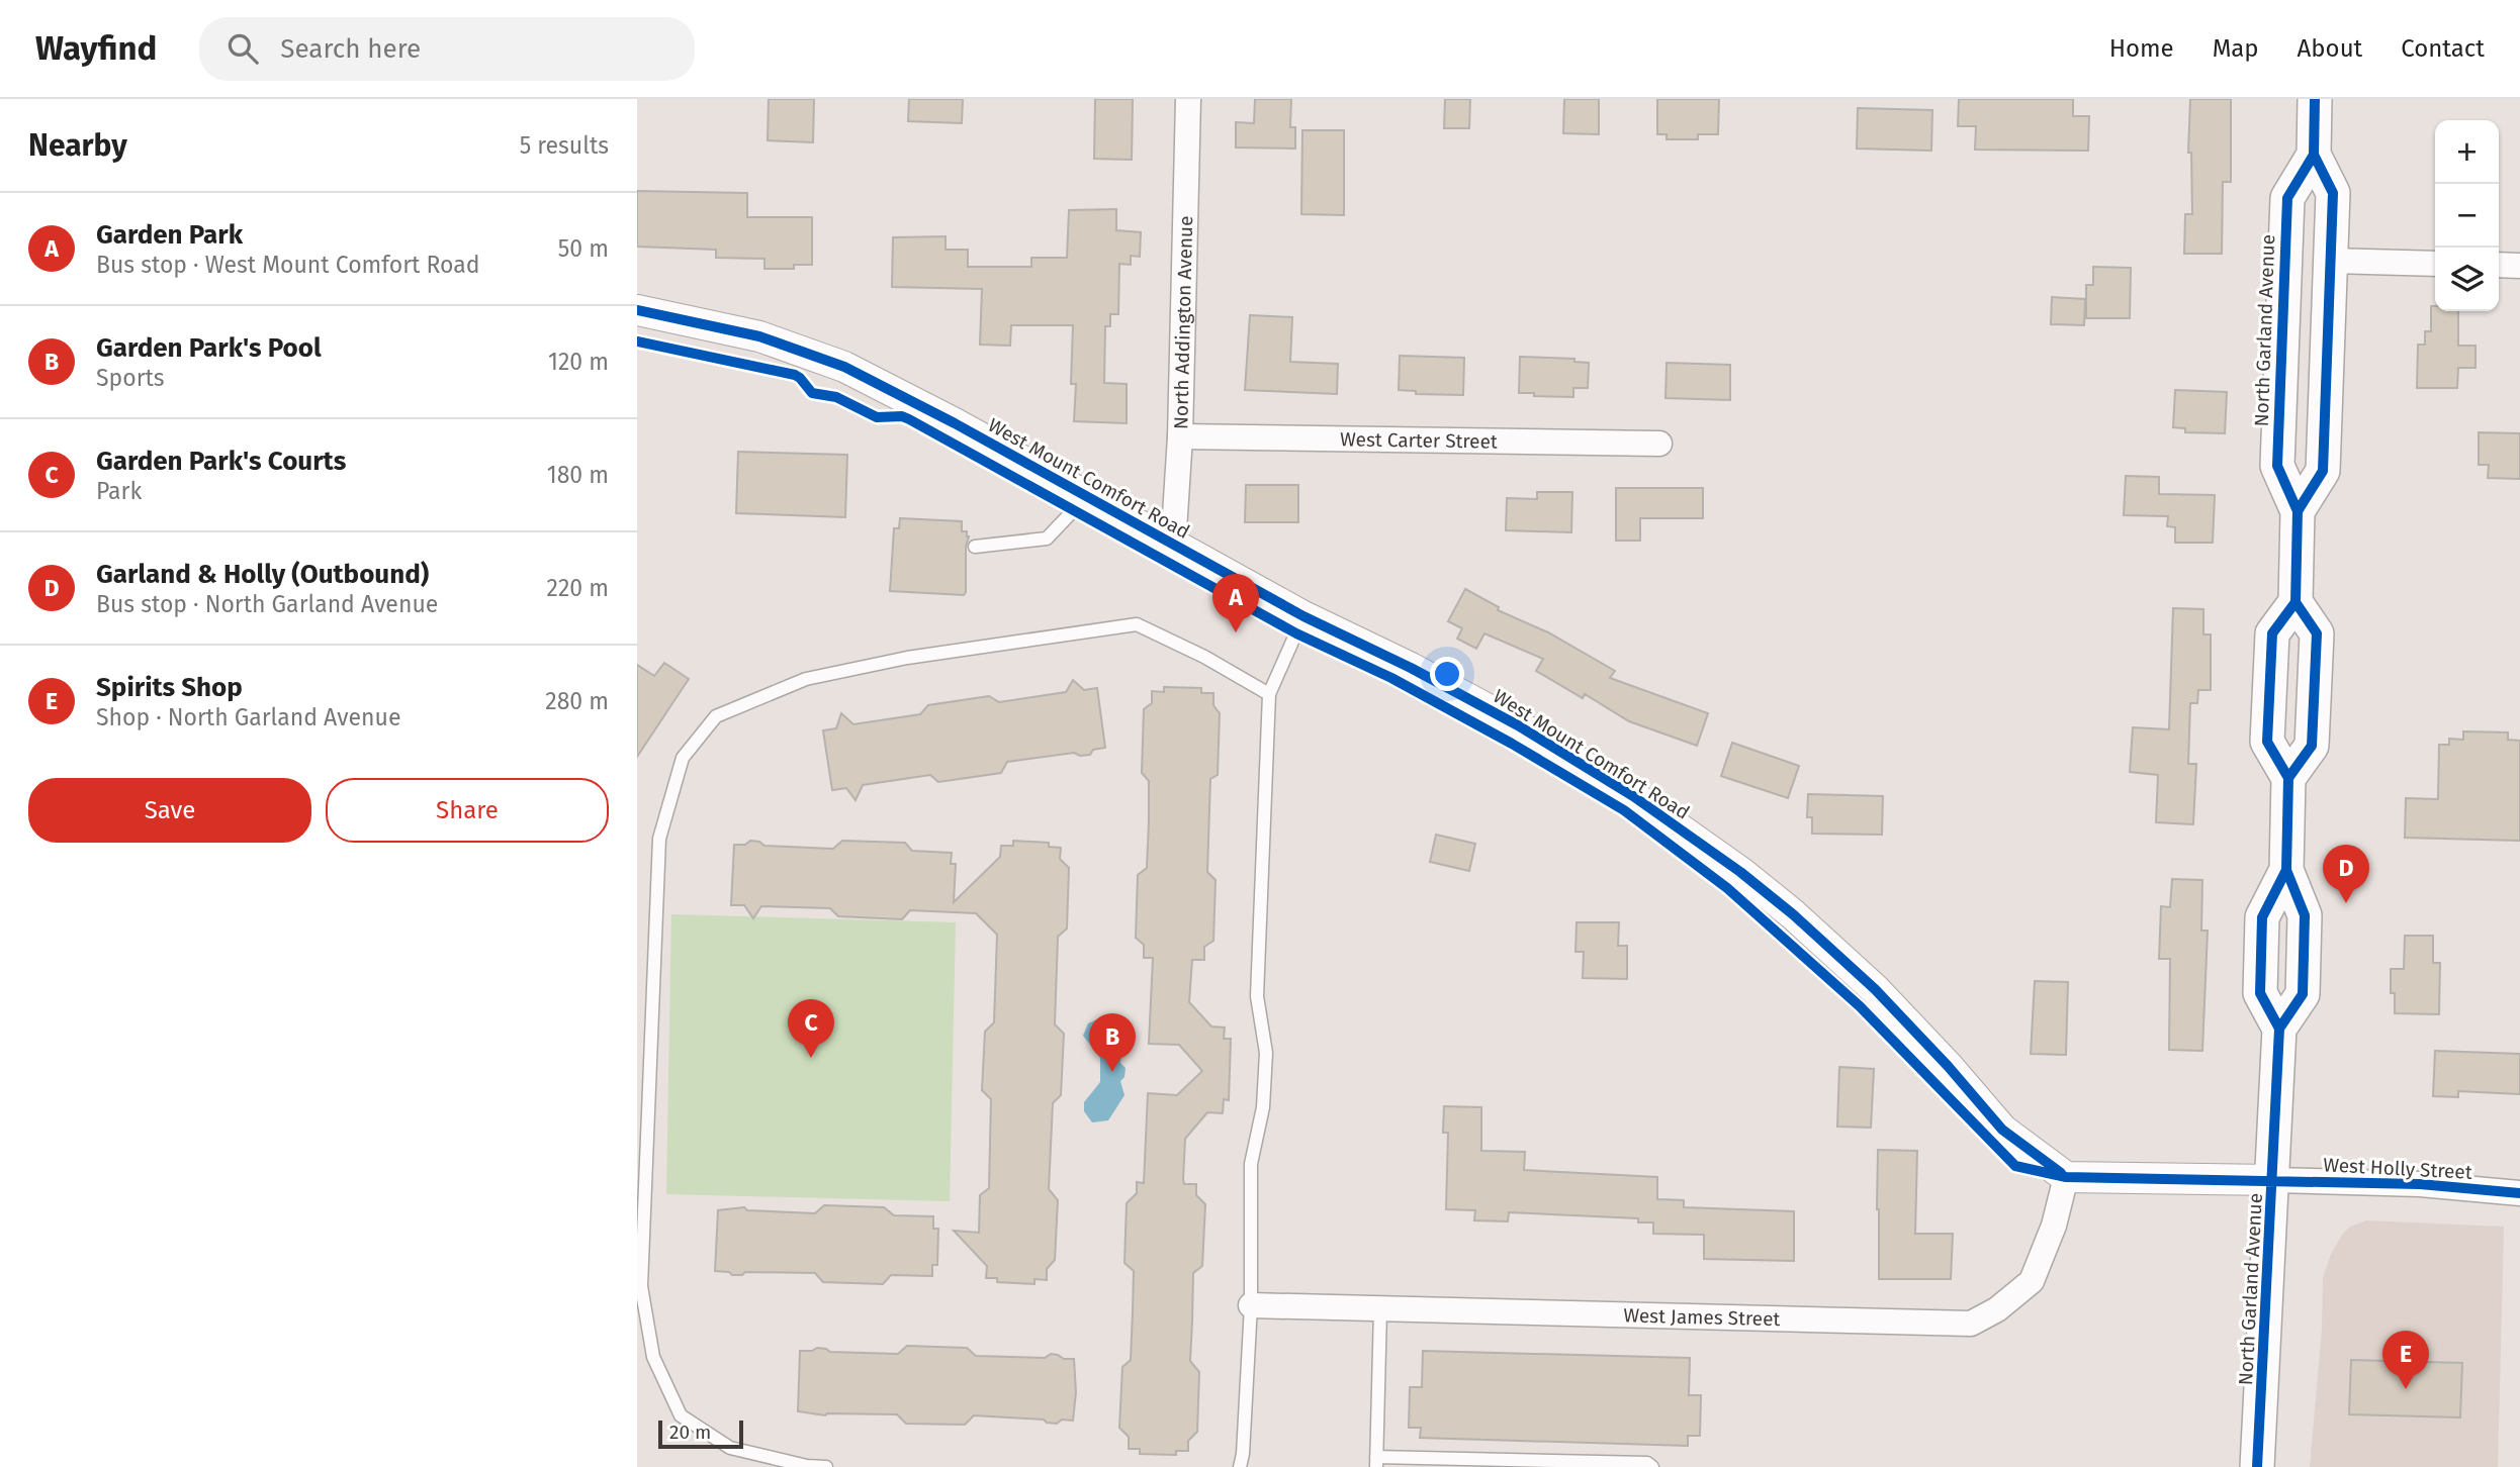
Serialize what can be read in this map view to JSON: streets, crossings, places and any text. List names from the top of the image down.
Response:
{
  "streets": {
    "main road": ["North Garland Avenue"],
    "street": [
      "North Addington Avenue",
      "West Carter Street",
      "West Mount Comfort Road",
      "West Holly Street",
      "West James Street"
    ]
  },
  "crossings": [
    ["North Addington Avenue", "West Carter Street"],
    ["North Addington Avenue", "West Mount Comfort Road"],
    ["North Garland Avenue", "West Holly Street"],
    ["West Mount Comfort Road", "West James Street"]
  ],
  "scale_bar": "20 m",
  "page": {
    "header": "Wayfind",
    "search": "Search here",
    "nav": [
      "Home",
      "Map",
      "About",
      "Contact"
    ],
    "heading": ["Nearby", "5 results"],
    "map_buttons": ["+", "−"],
    "list": [
      {
        "mark": "A",
        "name": "Garden Park",
        "note": "Bus stop · West Mount Comfort Road",
        "value": "50 m"
      },
      {
        "mark": "B",
        "name": "Garden Park's Pool",
        "note": "Sports",
        "value": "120 m"
      },
      {
        "mark": "C",
        "name": "Garden Park's Courts",
        "note": "Park",
        "value": "180 m"
      },
      {
        "mark": "D",
        "name": "Garland & Holly (Outbound)",
        "note": "Bus stop · North Garland Avenue",
        "value": "220 m"
      },
      {
        "mark": "E",
        "name": "Spirits Shop",
        "note": "Shop · North Garland Avenue",
        "value": "280 m"
      }
    ],
    "pins": [
      "A",
      "D",
      "C",
      "B",
      "E"
    ],
    "buttons": ["Save", "Share"],
    "scale": "20 m"
  }
}
